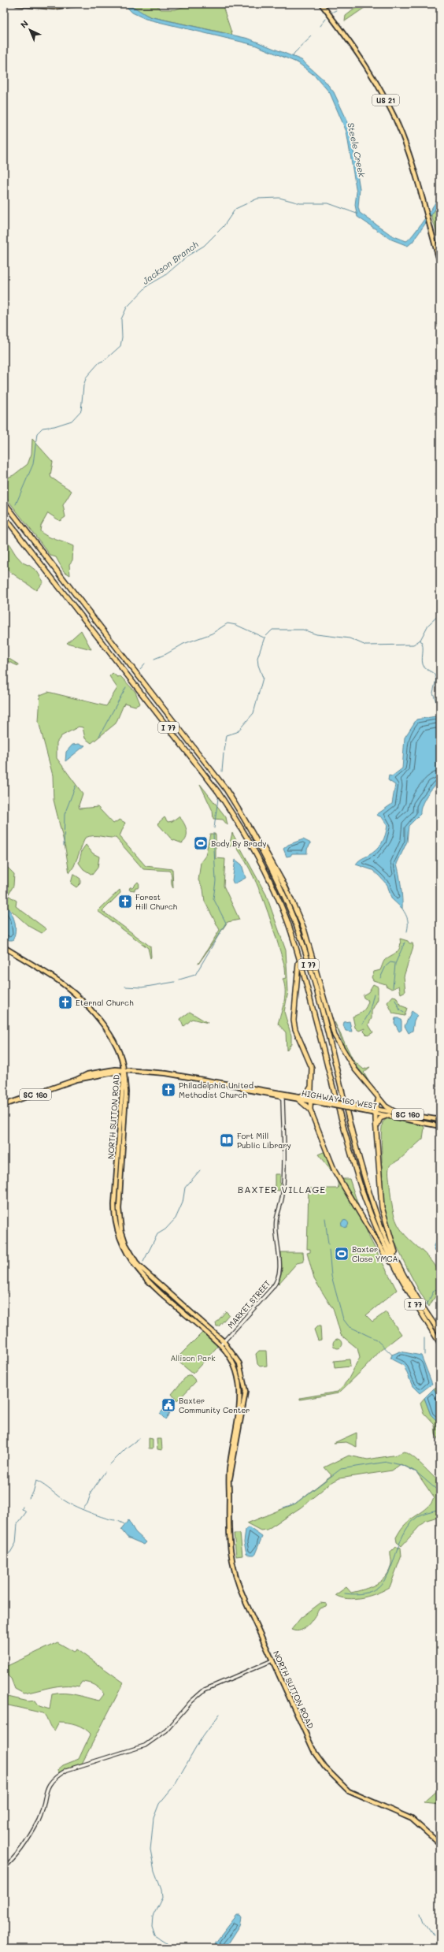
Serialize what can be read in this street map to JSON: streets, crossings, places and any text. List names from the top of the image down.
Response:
{
  "streets": {
    "highway": ["I 77"],
    "main road": [
      "US 21",
      "SC 160",
      "HIGHWAY 160 WEST",
      "NORTH SUTTON ROAD"
    ],
    "street": ["MARKET STREET"]
  },
  "crossings": [
    ["HIGHWAY 160 WEST", "NORTH SUTTON ROAD"],
    ["HIGHWAY 160 WEST", "MARKET STREET"],
    ["NORTH SUTTON ROAD", "MARKET STREET"]
  ],
  "districts": ["BAXTER VILLAGE"],
  "water": ["Steele Creek", "Jackson Branch"],
  "parks": ["Allison Park"],
  "places": {
    "sports": ["Body By Brady", "Baxter Close YMCA"],
    "church": ["Forest Hill Church", "Eternal Church", "Philadelphia United Methodist Church"],
    "library": ["Fort Mill Public Library"],
    "public building": ["Baxter Community Center"]
  },
  "north": "top left"
}
